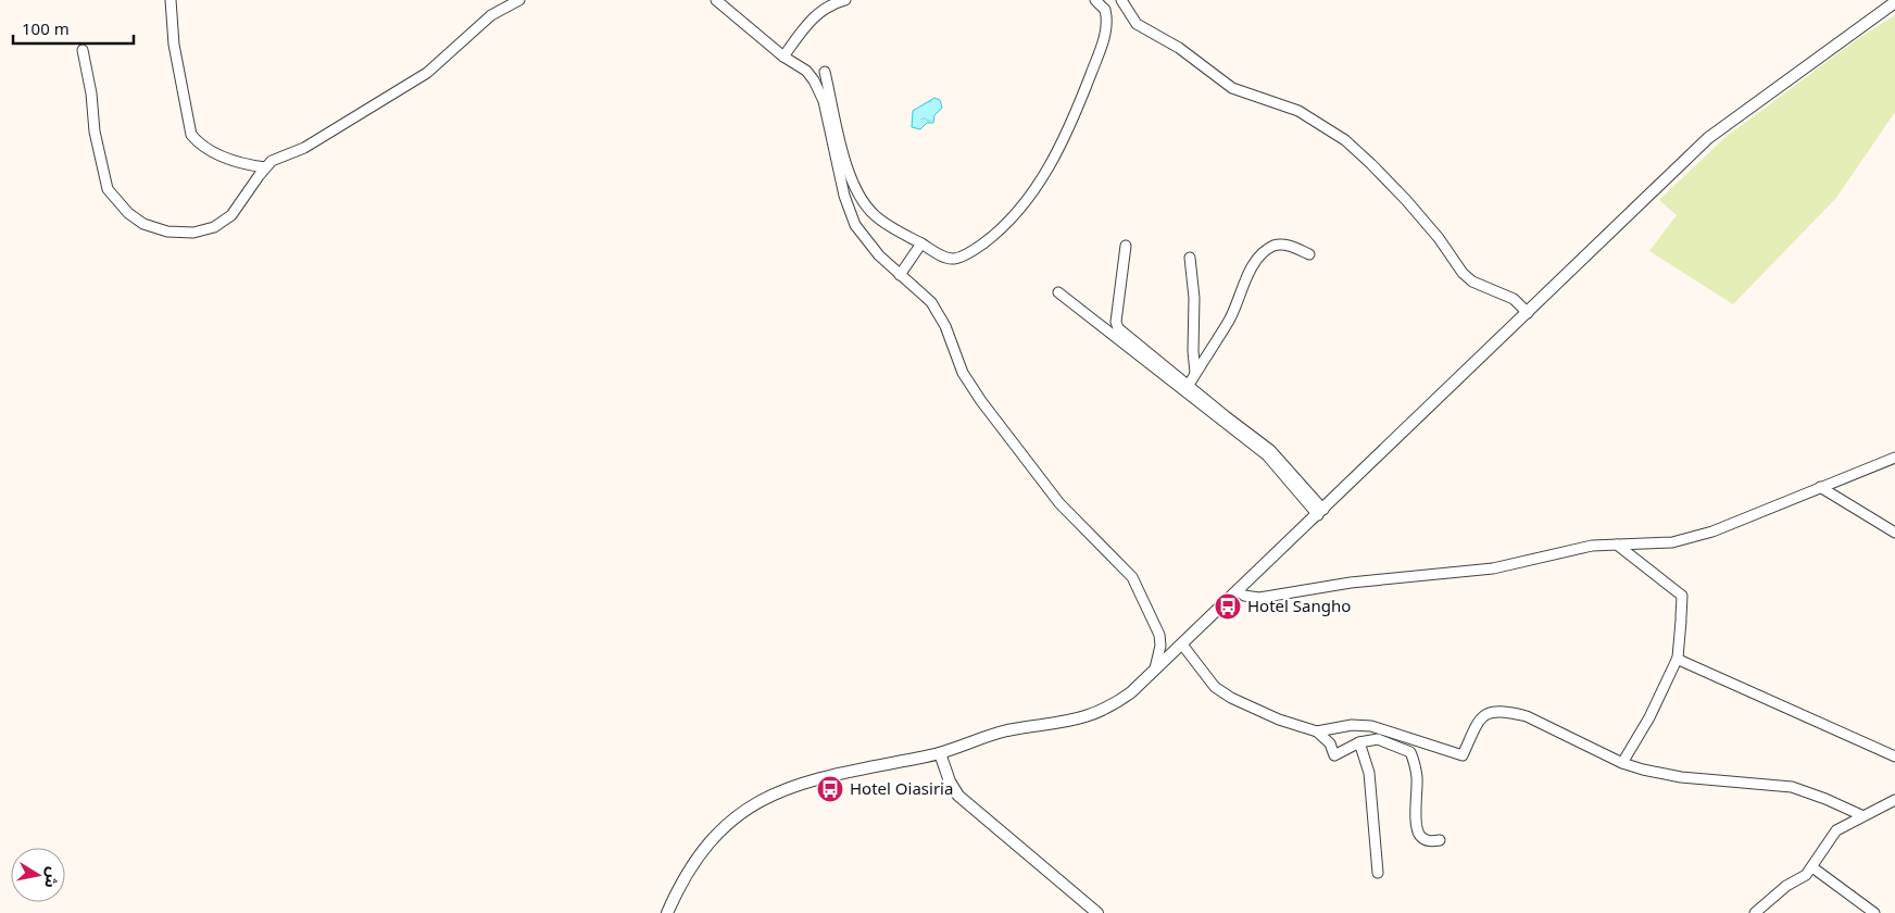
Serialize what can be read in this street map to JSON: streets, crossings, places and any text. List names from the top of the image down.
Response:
{
  "places": {
    "bus stop": ["Hotel Sangho", "Hotel Oiasiria"]
  },
  "scale_bar": "100 m",
  "north": "right"
}
